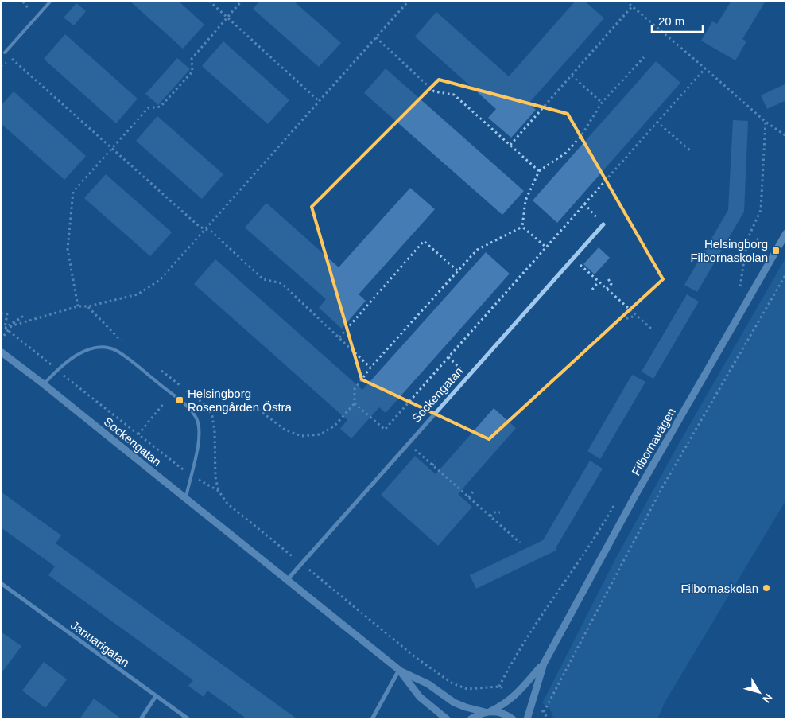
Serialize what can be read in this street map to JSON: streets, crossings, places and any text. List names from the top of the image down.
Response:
{
  "streets": {
    "street": ["Sockengatan", "Filbornavägen", "Januarigatan"]
  },
  "crossings": [
    ["Sockengatan", "Filbornavägen"]
  ],
  "places": {
    "transit": ["Helsingborg Filbornaskolan", "Helsingborg Rosengården Östra"],
    "other": ["Filbornaskolan"]
  },
  "scale_bar": "20 m",
  "north": "bottom right"
}
